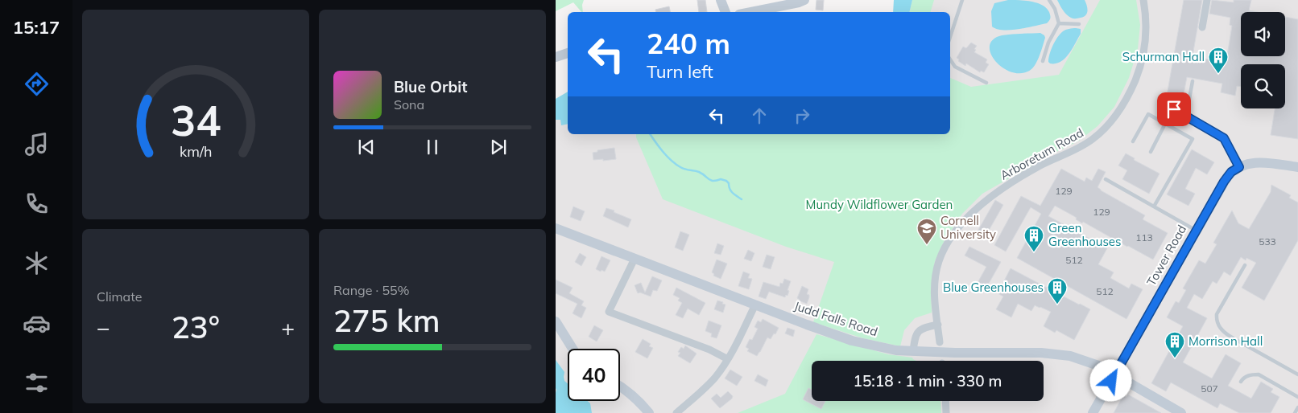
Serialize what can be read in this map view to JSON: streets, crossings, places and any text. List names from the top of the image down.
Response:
{
  "streets": {
    "street": ["Arboretum Road", "Tower Road", "Judd Falls Road"]
  },
  "crossings": [
    ["Tower Road", "Judd Falls Road"]
  ],
  "parks": ["Mundy Wildflower Garden"],
  "places": {
    "building": [
      "Schurman Hall",
      "Green Greenhouses",
      "Blue Greenhouses",
      "Morrison Hall"
    ],
    "school or university": ["Cornell University"]
  },
  "house_numbers": [
    "129",
    "129",
    "113",
    "533",
    "512",
    "512",
    "507"
  ],
  "page": {
    "tabs": "15:17",
    "turn": ["240 m", "Turn left"],
    "song": ["Blue Orbit", "Sona"],
    "tile": [
      "Climate",
      ["Range · 55%", "275 km"]
    ],
    "heat": ["−", "23°", "+"],
    "limit": "40",
    "trip": "15:18 · 1 min · 330 m",
    "gauge": ["34", "km/h"]
  }
}
